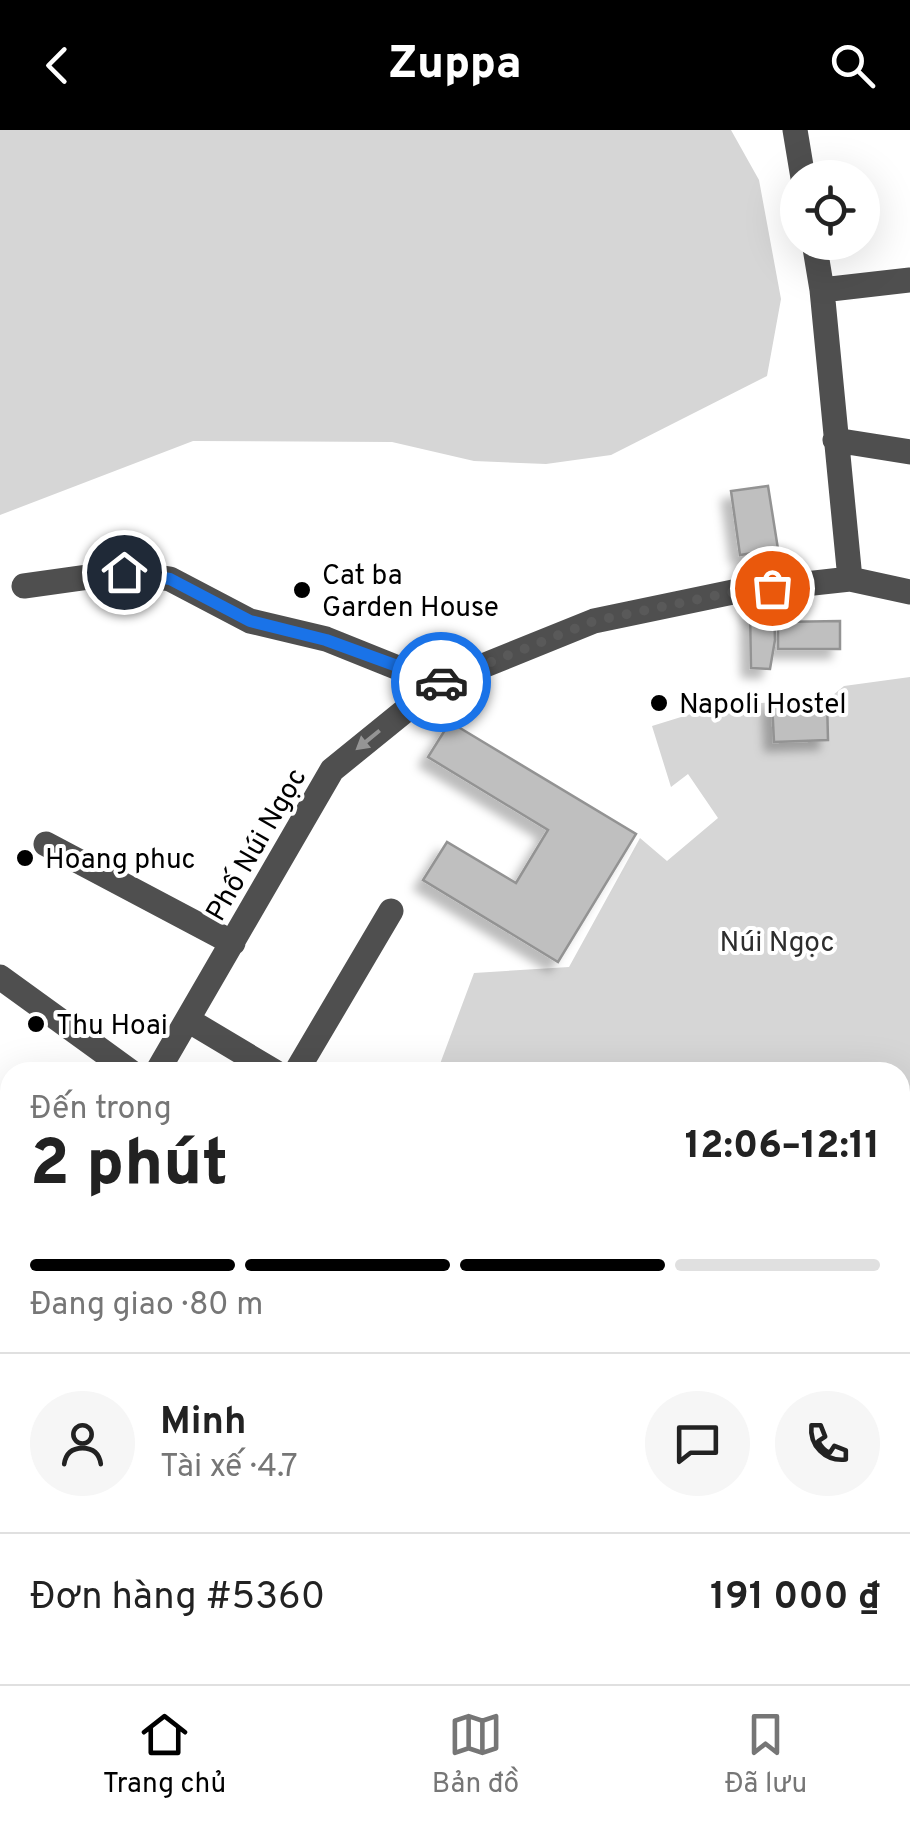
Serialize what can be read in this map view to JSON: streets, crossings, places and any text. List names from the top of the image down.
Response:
{
  "streets": {
    "street": ["Phố Núi Ngọc"]
  },
  "parks": ["Núi Ngọc"],
  "places": [
    "Cat ba Garden House",
    "Napoli Hostel",
    "Hoang phuc",
    "Thu Hoai"
  ],
  "page": {
    "header": "Zuppa",
    "heading": ["2 phút", "Đến trong", "12:06–12:11"],
    "panel": [
      "Minh",
      "Tài xế · 4.7",
      "Đơn hàng #5360",
      "191 000 ₫"
    ],
    "bar": "Đang giao · 80 m",
    "tabs": ["Trang chủ", "Bản đồ", "Đã lưu"]
  }
}
